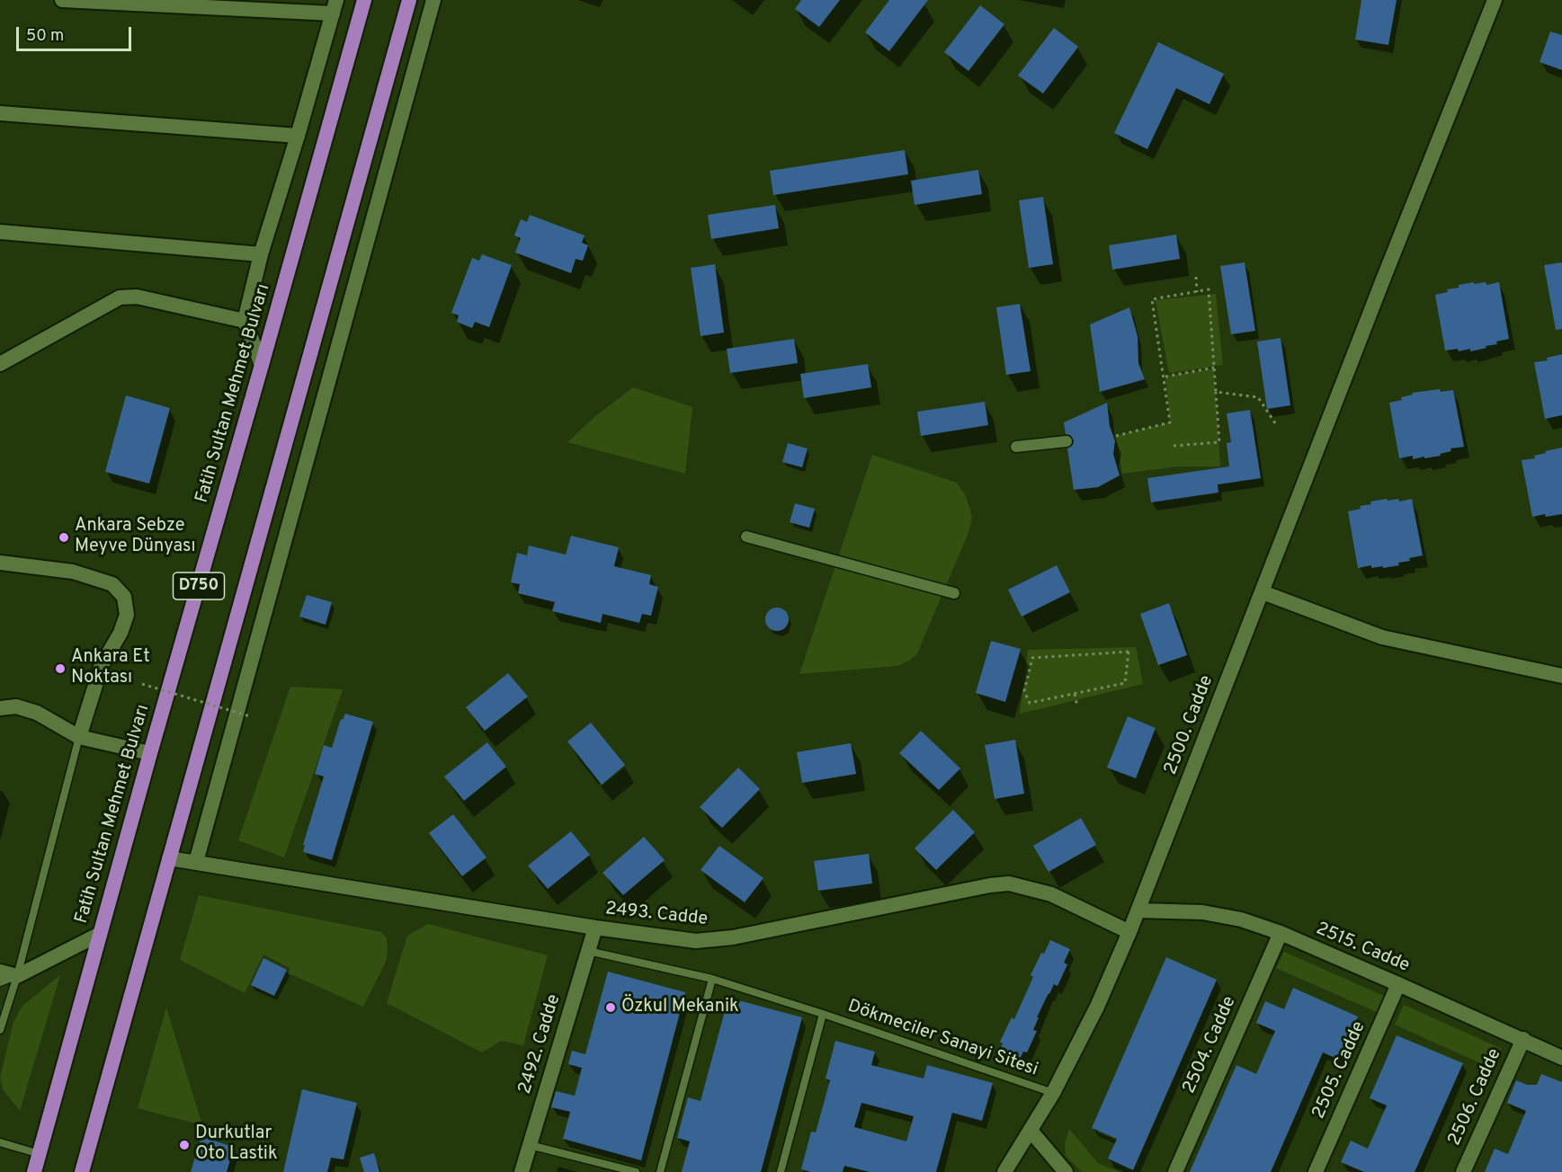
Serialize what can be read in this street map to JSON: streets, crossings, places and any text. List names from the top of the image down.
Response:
{
  "streets": {
    "highway": ["Fatih Sultan Mehmet Bulvarı", "D750"],
    "street": [
      "2500. Cadde",
      "2493. Cadde",
      "2515. Cadde",
      "2492. Cadde",
      "2504. Cadde",
      "2505. Cadde",
      "2506. Cadde"
    ],
    "lane": ["Dökmeciler Sanayi Sitesi"]
  },
  "crossings": [
    ["D750", "2493. Cadde"],
    ["2500. Cadde", "2493. Cadde"],
    ["2500. Cadde", "2515. Cadde"],
    ["2500. Cadde", "Dökmeciler Sanayi Sitesi"],
    ["2493. Cadde", "2492. Cadde"],
    ["2515. Cadde", "2504. Cadde"],
    ["2515. Cadde", "2505. Cadde"],
    ["2515. Cadde", "2506. Cadde"],
    ["Dökmeciler Sanayi Sitesi", "2492. Cadde"]
  ],
  "places": [
    "Ankara Sebze Meyve Dünyası",
    "Ankara Et Noktası",
    "Özkul Mekanik",
    "Durkutlar Oto Lastik"
  ],
  "scale_bar": "50 m"
}
